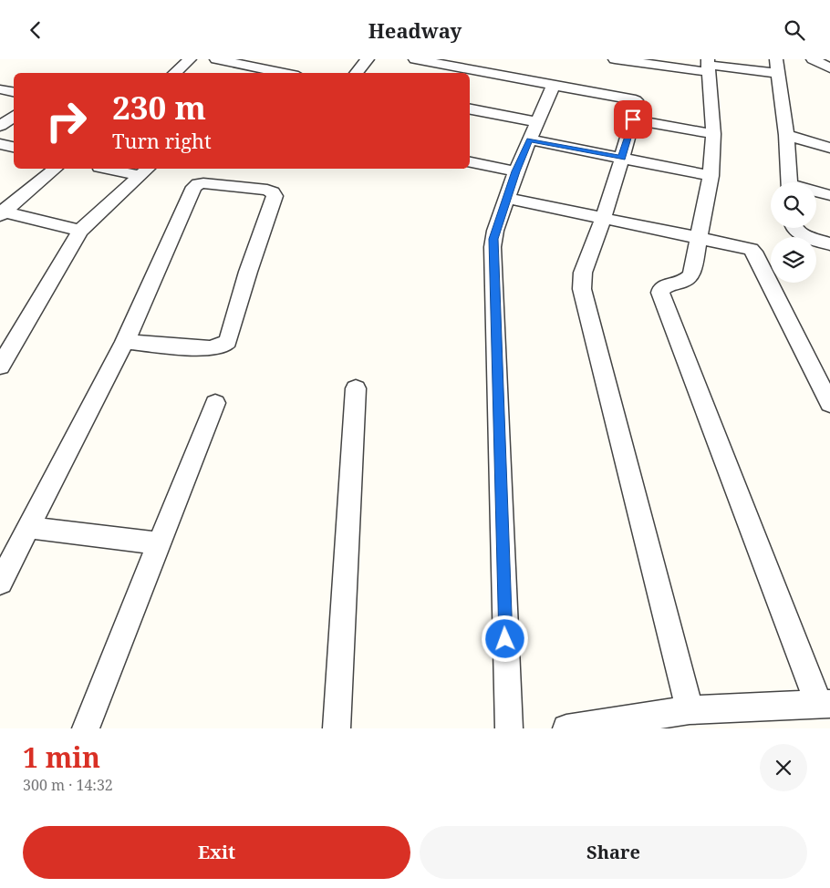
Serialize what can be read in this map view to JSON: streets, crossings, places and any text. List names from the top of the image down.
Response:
{
  "page": {
    "header": "Headway",
    "turn": ["230 m", "Turn right"],
    "heading": ["1 min", "300 m · 14:32"],
    "buttons": ["Exit", "Share"]
  }
}
